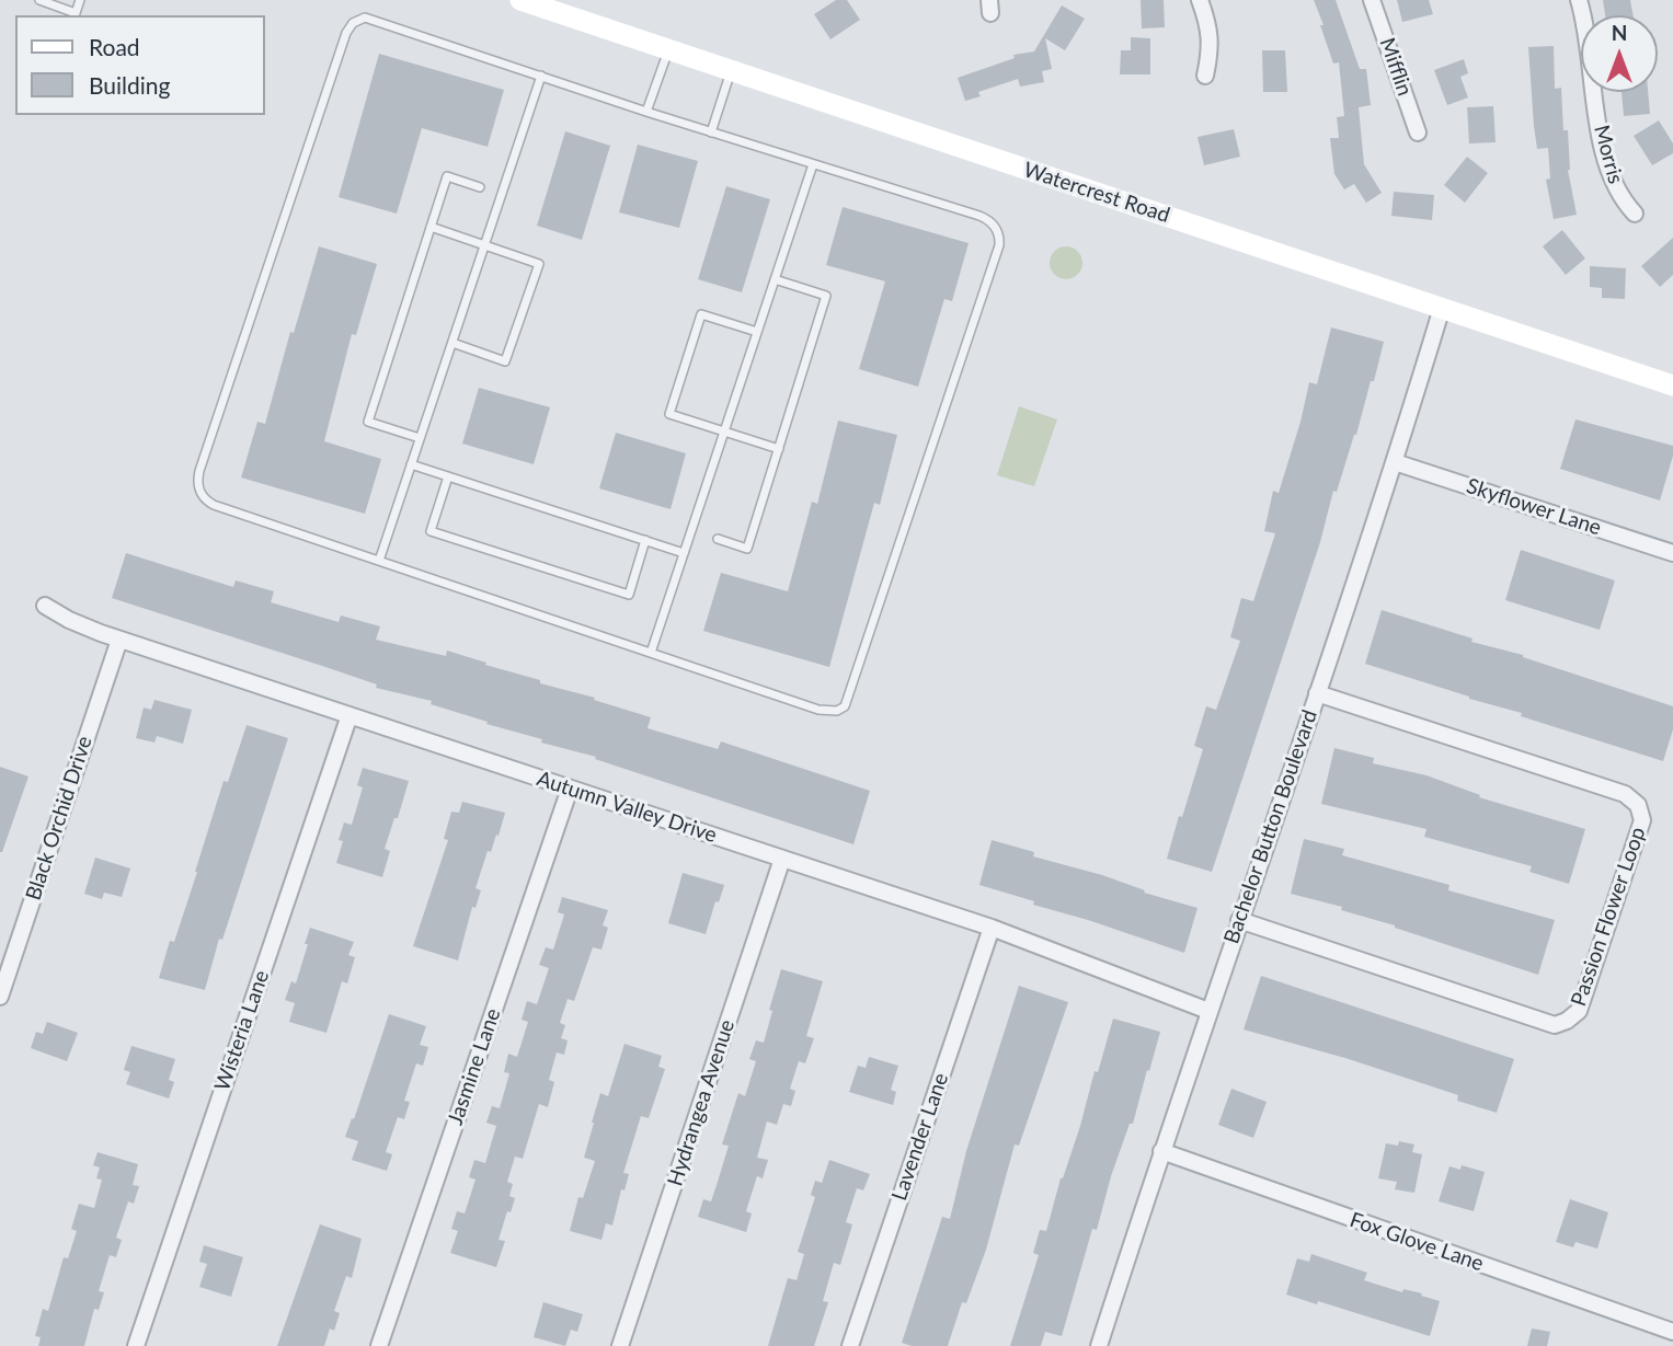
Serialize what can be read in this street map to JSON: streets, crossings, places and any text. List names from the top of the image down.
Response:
{
  "streets": {
    "street": [
      "Mifflin",
      "Morris",
      "Watercrest Road",
      "Skyflower Lane",
      "Autumn Valley Drive",
      "Black Orchid Drive",
      "Bachelor Button Boulevard",
      "Passion Flower Loop",
      "Wisteria Lane",
      "Jasmine Lane",
      "Hydrangea Avenue",
      "Lavender Lane",
      "Fox Glove Lane"
    ]
  },
  "crossings": [
    ["Watercrest Road", "Bachelor Button Boulevard"],
    ["Skyflower Lane", "Bachelor Button Boulevard"],
    ["Autumn Valley Drive", "Black Orchid Drive"],
    ["Autumn Valley Drive", "Bachelor Button Boulevard"],
    ["Autumn Valley Drive", "Wisteria Lane"],
    ["Autumn Valley Drive", "Jasmine Lane"],
    ["Autumn Valley Drive", "Hydrangea Avenue"],
    ["Autumn Valley Drive", "Lavender Lane"],
    ["Bachelor Button Boulevard", "Passion Flower Loop"],
    ["Bachelor Button Boulevard", "Fox Glove Lane"]
  ],
  "legend": ["Road", "Building"],
  "north": "top"
}
